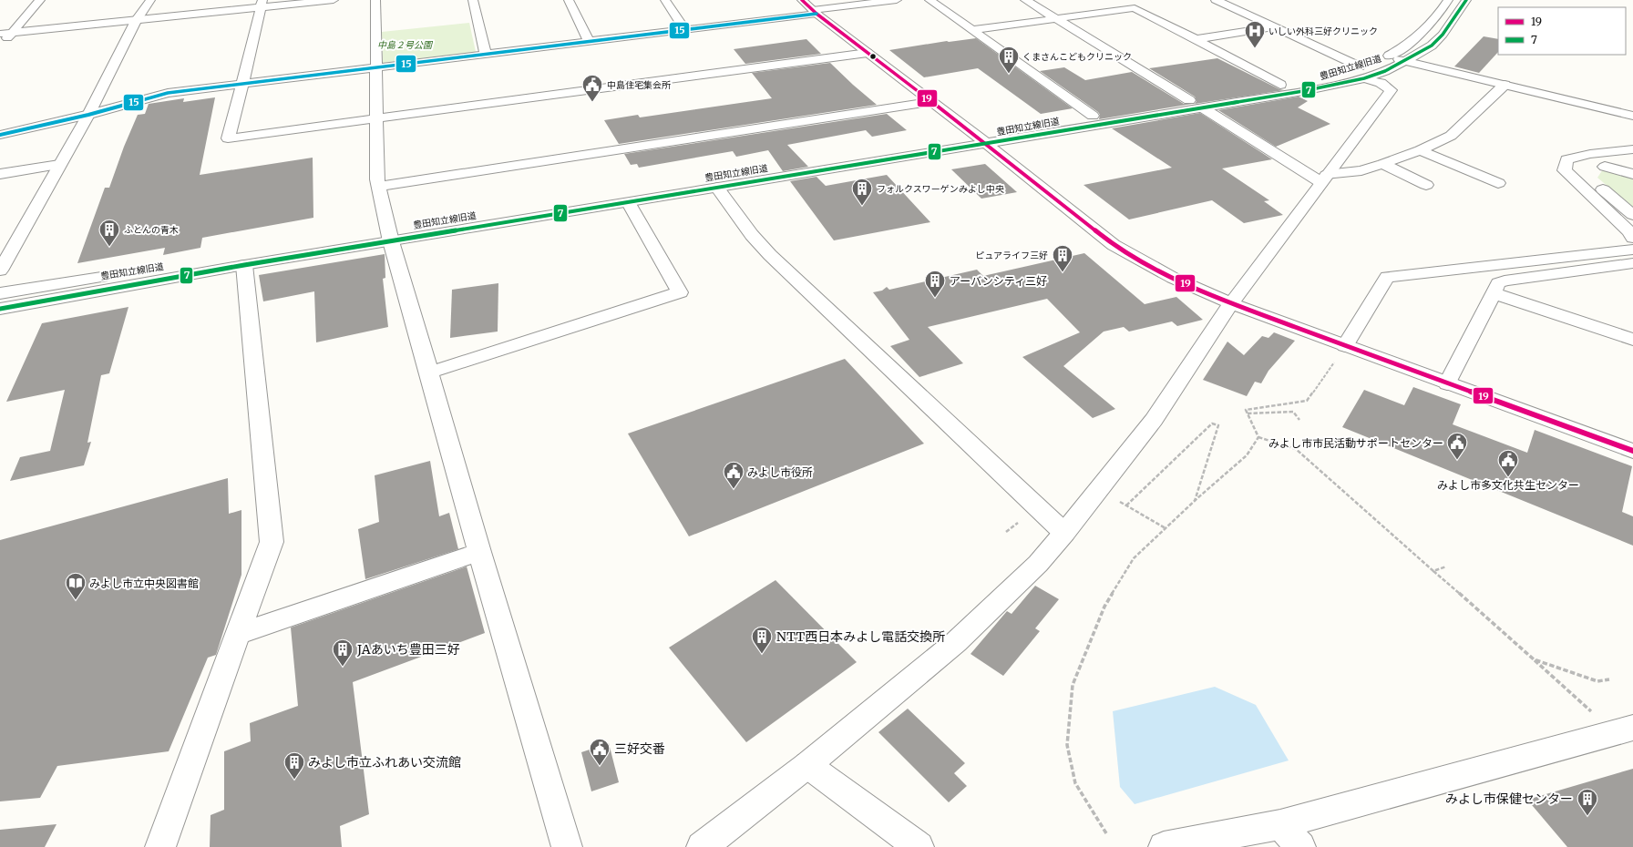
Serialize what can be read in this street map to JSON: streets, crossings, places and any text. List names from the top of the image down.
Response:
{
  "streets": {
    "street": ["豊田知立線旧道"]
  },
  "parks": ["中島２号公園"],
  "places": {
    "hospital": ["いしい外科三好クリニック"],
    "building": [
      "くまさんこどもクリニック",
      "フォルクスワーゲンみよし中央",
      "ふとんの青木",
      "ピュアライフ三好",
      "アーバンシティ三好",
      "NTT西日本みよし電話交換所",
      "JAあいち豊田三好",
      "みよし市立ふれあい交流館",
      "みよし市保健センター"
    ],
    "public building": [
      "中島住宅集会所",
      "みよし市市民活動サポートセンター",
      "みよし市多文化共生センター",
      "みよし市役所",
      "三好交番"
    ],
    "library": ["みよし市立中央図書館"]
  },
  "lines": ["transit line 19", "transit line 7", "transit line 15"],
  "legend": ["19", "7"]
}
